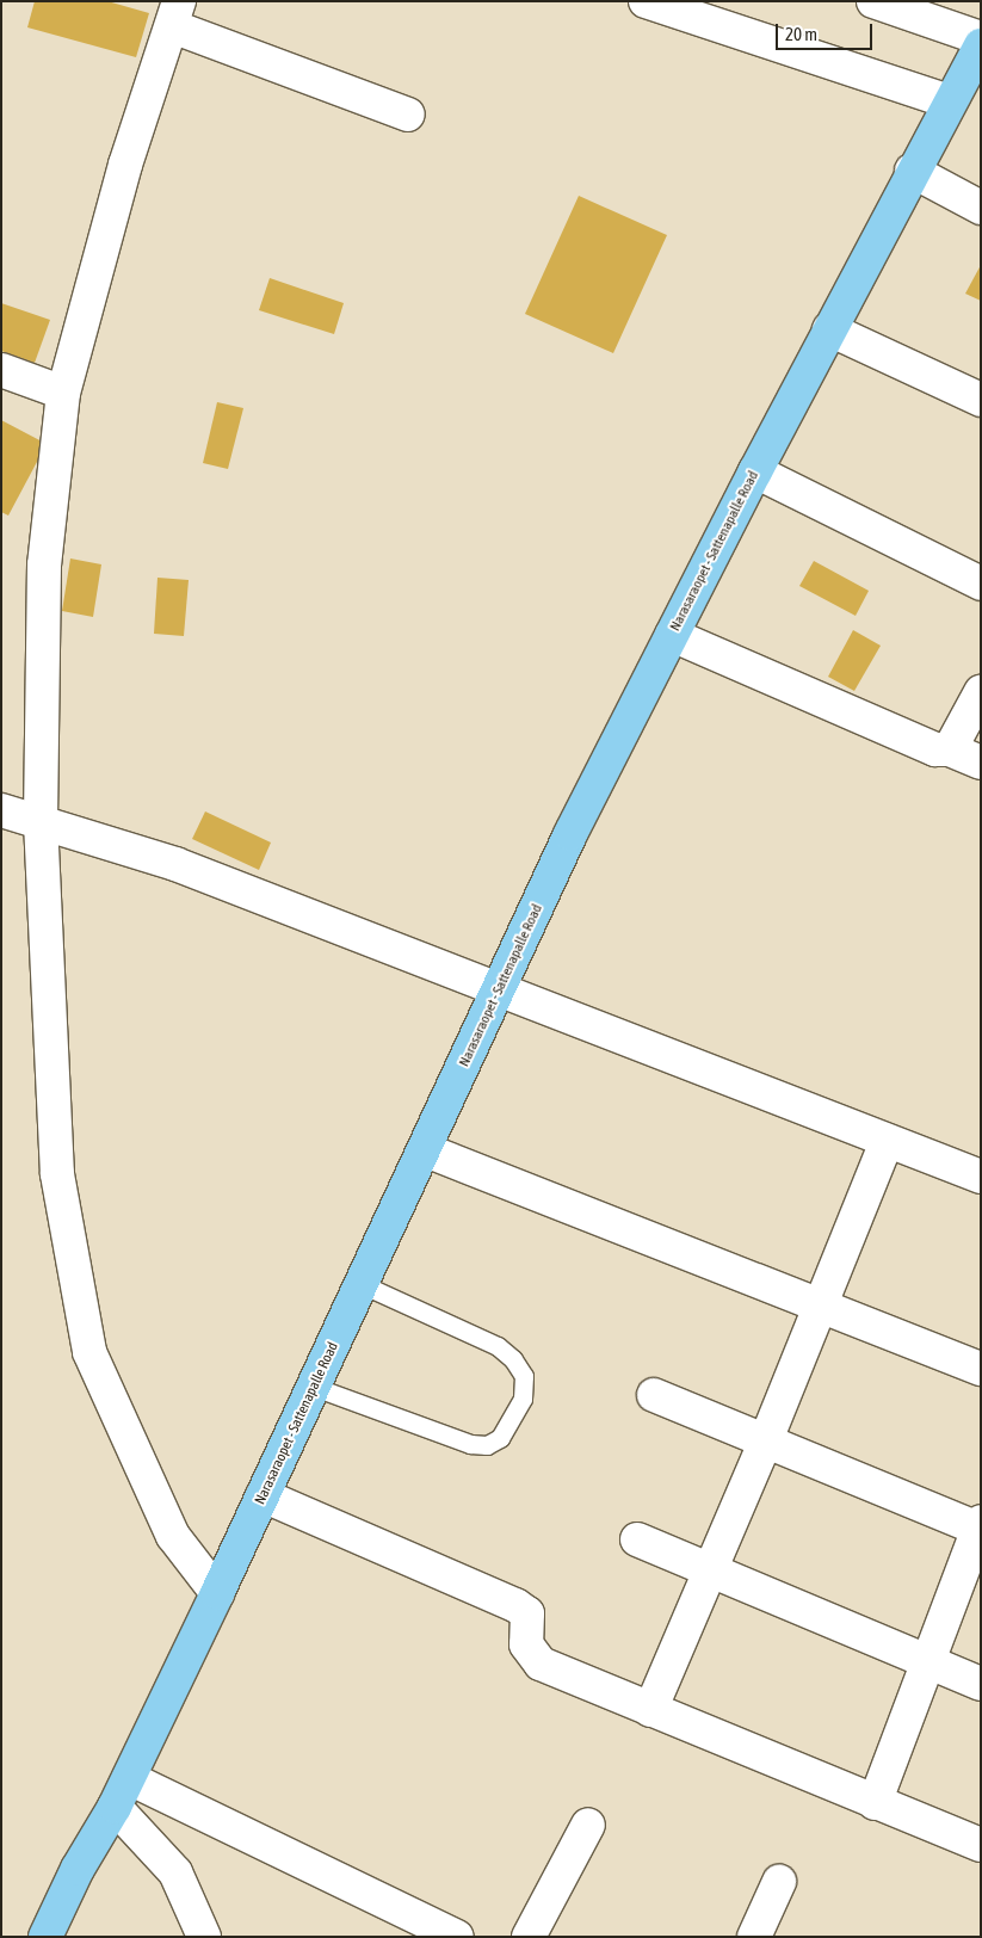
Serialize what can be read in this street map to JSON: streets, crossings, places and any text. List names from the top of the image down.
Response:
{
  "streets": {
    "main road": ["Narasaraopet - Sattenapalle Road"]
  },
  "scale_bar": "20 m"
}
